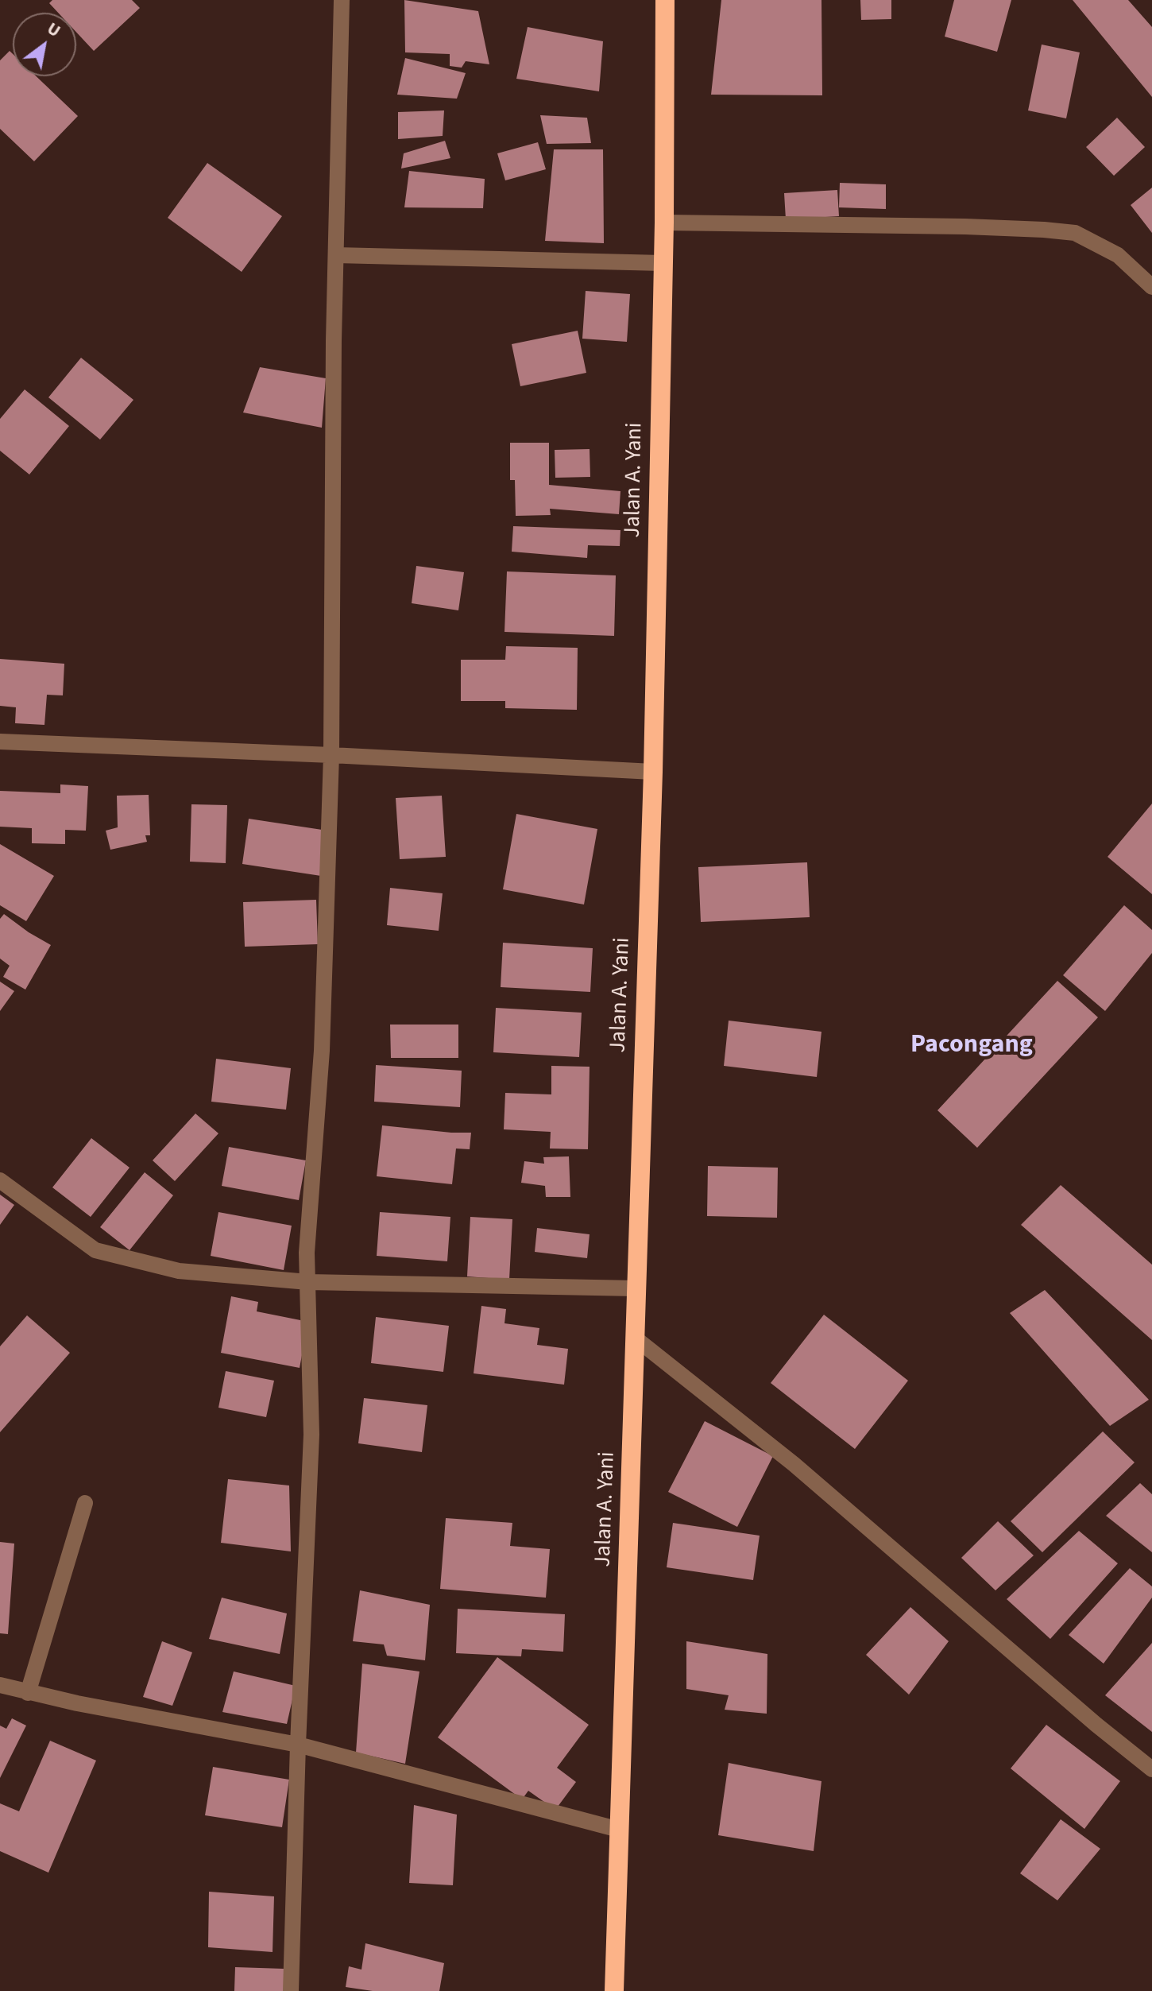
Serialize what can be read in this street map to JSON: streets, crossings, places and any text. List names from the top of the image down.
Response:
{
  "streets": {
    "highway": ["Jalan A. Yani"]
  },
  "districts": ["Pacongang"],
  "north": "top right"
}
